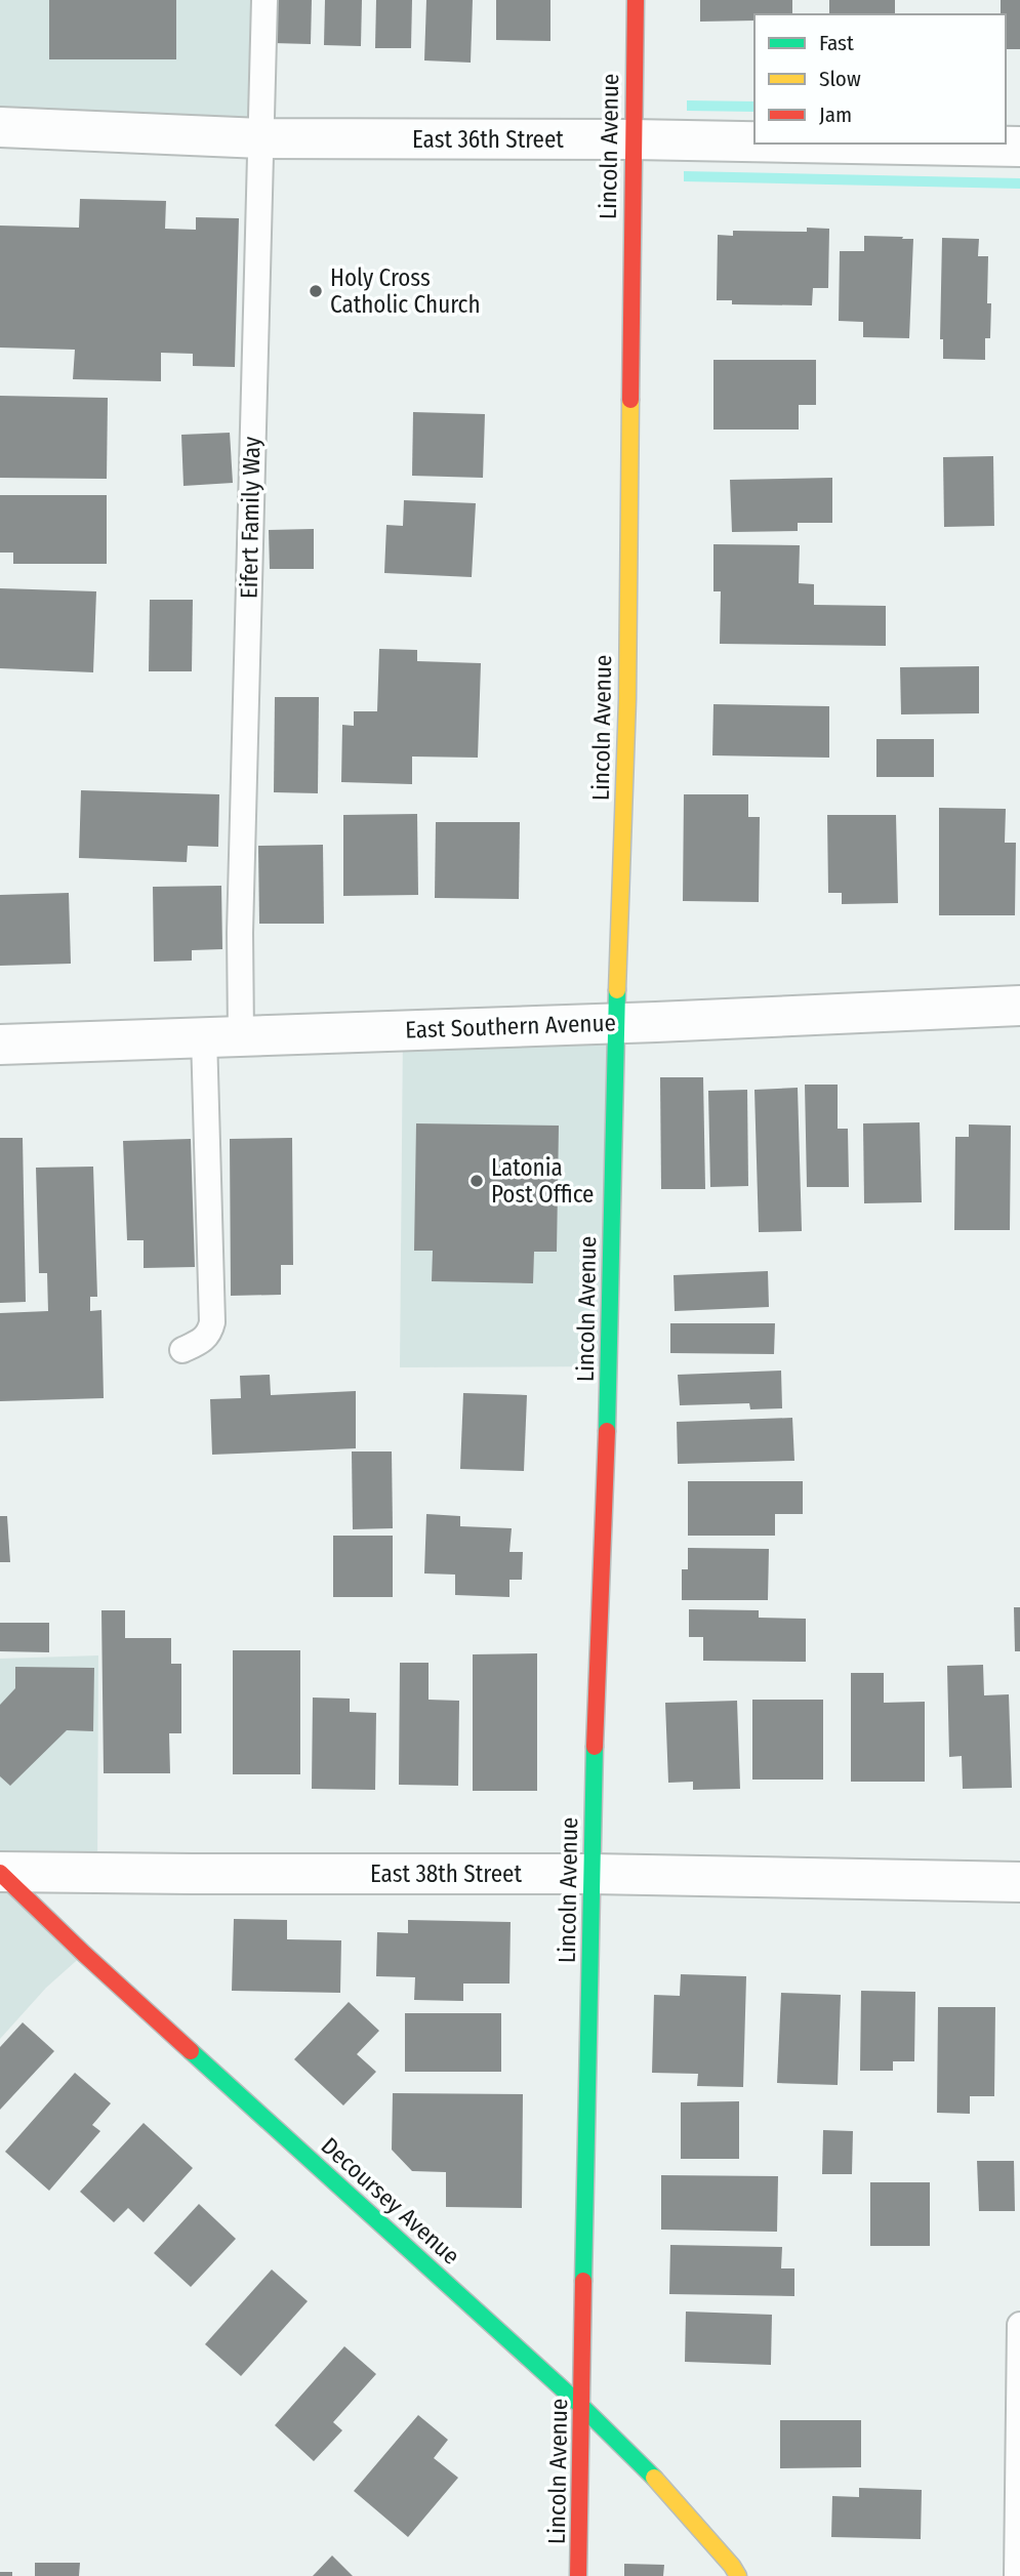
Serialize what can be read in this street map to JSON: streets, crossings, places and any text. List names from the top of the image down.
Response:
{
  "streets": {
    "street": [
      "East 36th Street",
      "Lincoln Avenue",
      "East Southern Avenue",
      "East 38th Street",
      "Decoursey Avenue"
    ],
    "lane": ["Eifert Family Way"]
  },
  "crossings": [
    ["East 36th Street", "Lincoln Avenue"],
    ["East 36th Street", "Eifert Family Way"],
    ["Lincoln Avenue", "East Southern Avenue"],
    ["Lincoln Avenue", "East 38th Street"],
    ["Lincoln Avenue", "Decoursey Avenue"],
    ["Eifert Family Way", "East Southern Avenue"],
    ["East 38th Street", "Decoursey Avenue"]
  ],
  "places": ["Holy Cross Catholic Church", "Latonia Post Office"],
  "legend": ["Fast", "Slow", "Jam"]
}
